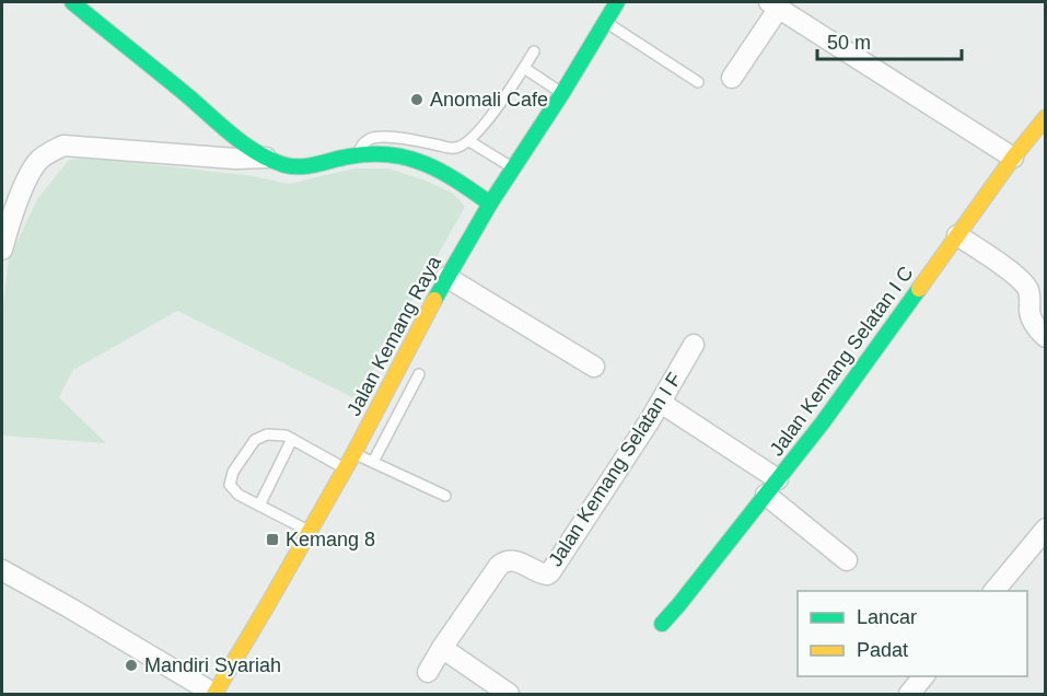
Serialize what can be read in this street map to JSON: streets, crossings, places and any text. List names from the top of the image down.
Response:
{
  "streets": {
    "street": ["Jalan Kemang Raya", "Jalan Kemang Selatan I C", "Jalan Kemang Selatan I F"]
  },
  "places": {
    "other": ["Anomali Cafe", "Mandiri Syariah"],
    "transit": ["Kemang 8"]
  },
  "legend": ["Lancar", "Padat"],
  "scale_bar": "50 m"
}
